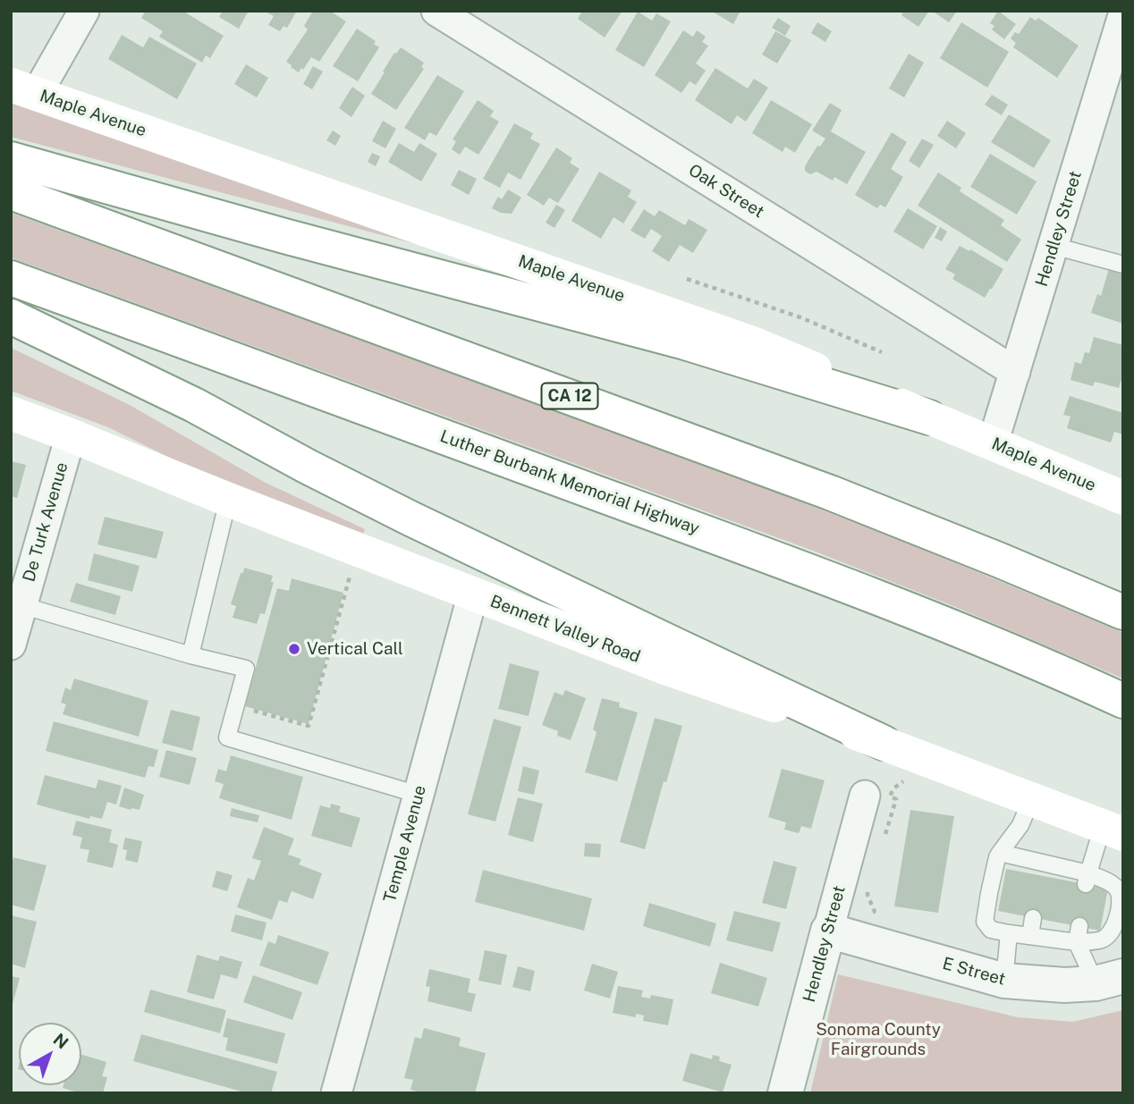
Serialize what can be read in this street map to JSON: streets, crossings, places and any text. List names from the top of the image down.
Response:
{
  "streets": {
    "main road": [
      "Maple Avenue",
      "CA 12",
      "Luther Burbank Memorial Highway",
      "Bennett Valley Road"
    ],
    "street": [
      "Oak Street",
      "Hendley Street",
      "De Turk Avenue",
      "Temple Avenue",
      "E Street"
    ]
  },
  "crossings": [
    ["Maple Avenue", "Hendley Street"],
    ["Oak Street", "Hendley Street"],
    ["Hendley Street", "E Street"],
    ["De Turk Avenue", "Bennett Valley Road"],
    ["Bennett Valley Road", "Temple Avenue"]
  ],
  "parks": ["Sonoma County Fairgrounds"],
  "places": ["Vertical Call"],
  "north": "top right"
}
